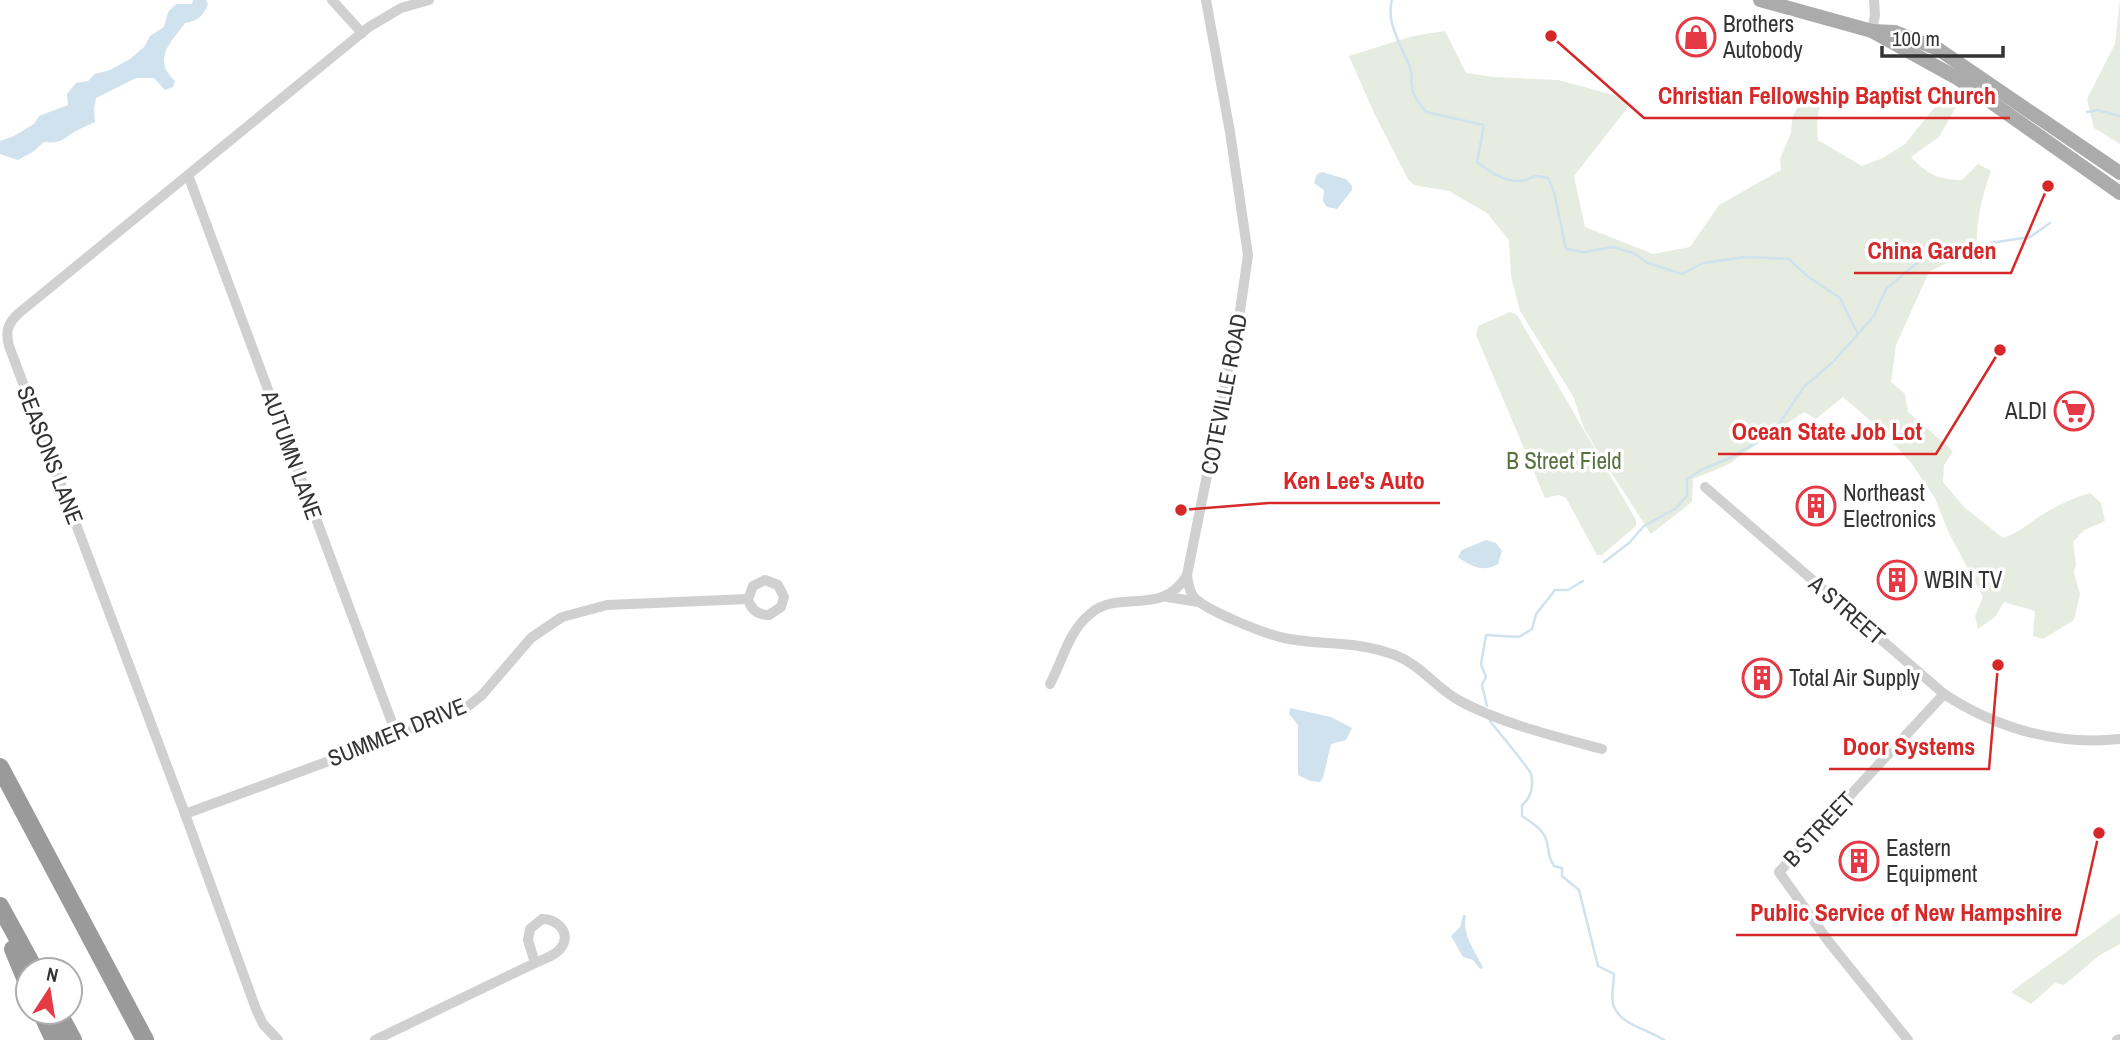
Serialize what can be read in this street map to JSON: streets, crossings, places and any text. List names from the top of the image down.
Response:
{
  "streets": {
    "street": [
      "COTEVILLE ROAD",
      "SEASONS LANE",
      "AUTUMN LANE",
      "A STREET",
      "SUMMER DRIVE",
      "B STREET"
    ]
  },
  "crossings": [
    ["SEASONS LANE", "AUTUMN LANE"],
    ["SEASONS LANE", "SUMMER DRIVE"],
    ["AUTUMN LANE", "SUMMER DRIVE"],
    ["A STREET", "B STREET"]
  ],
  "parks": ["B Street Field"],
  "places": {
    "other": [
      "Christian Fellowship Baptist Church",
      "China Garden",
      "Ocean State Job Lot",
      "Ken Lee's Auto",
      "Door Systems",
      "Public Service of New Hampshire"
    ],
    "shop": ["Brothers Autobody"],
    "supermarket": ["ALDI"],
    "building": [
      "Northeast Electronics",
      "WBIN TV",
      "Total Air Supply",
      "Eastern Equipment"
    ]
  },
  "scale_bar": "100 m",
  "north": "top"
}
